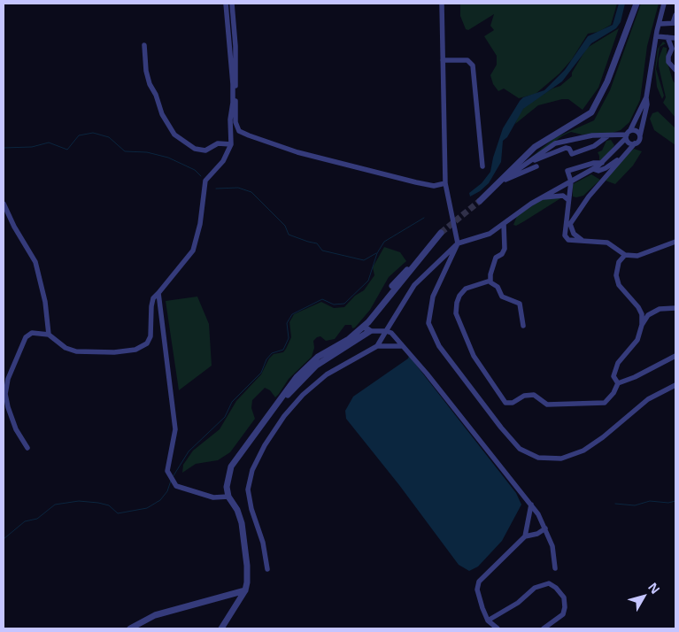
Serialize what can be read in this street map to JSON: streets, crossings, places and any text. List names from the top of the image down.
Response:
{
  "north": "top right"
}
